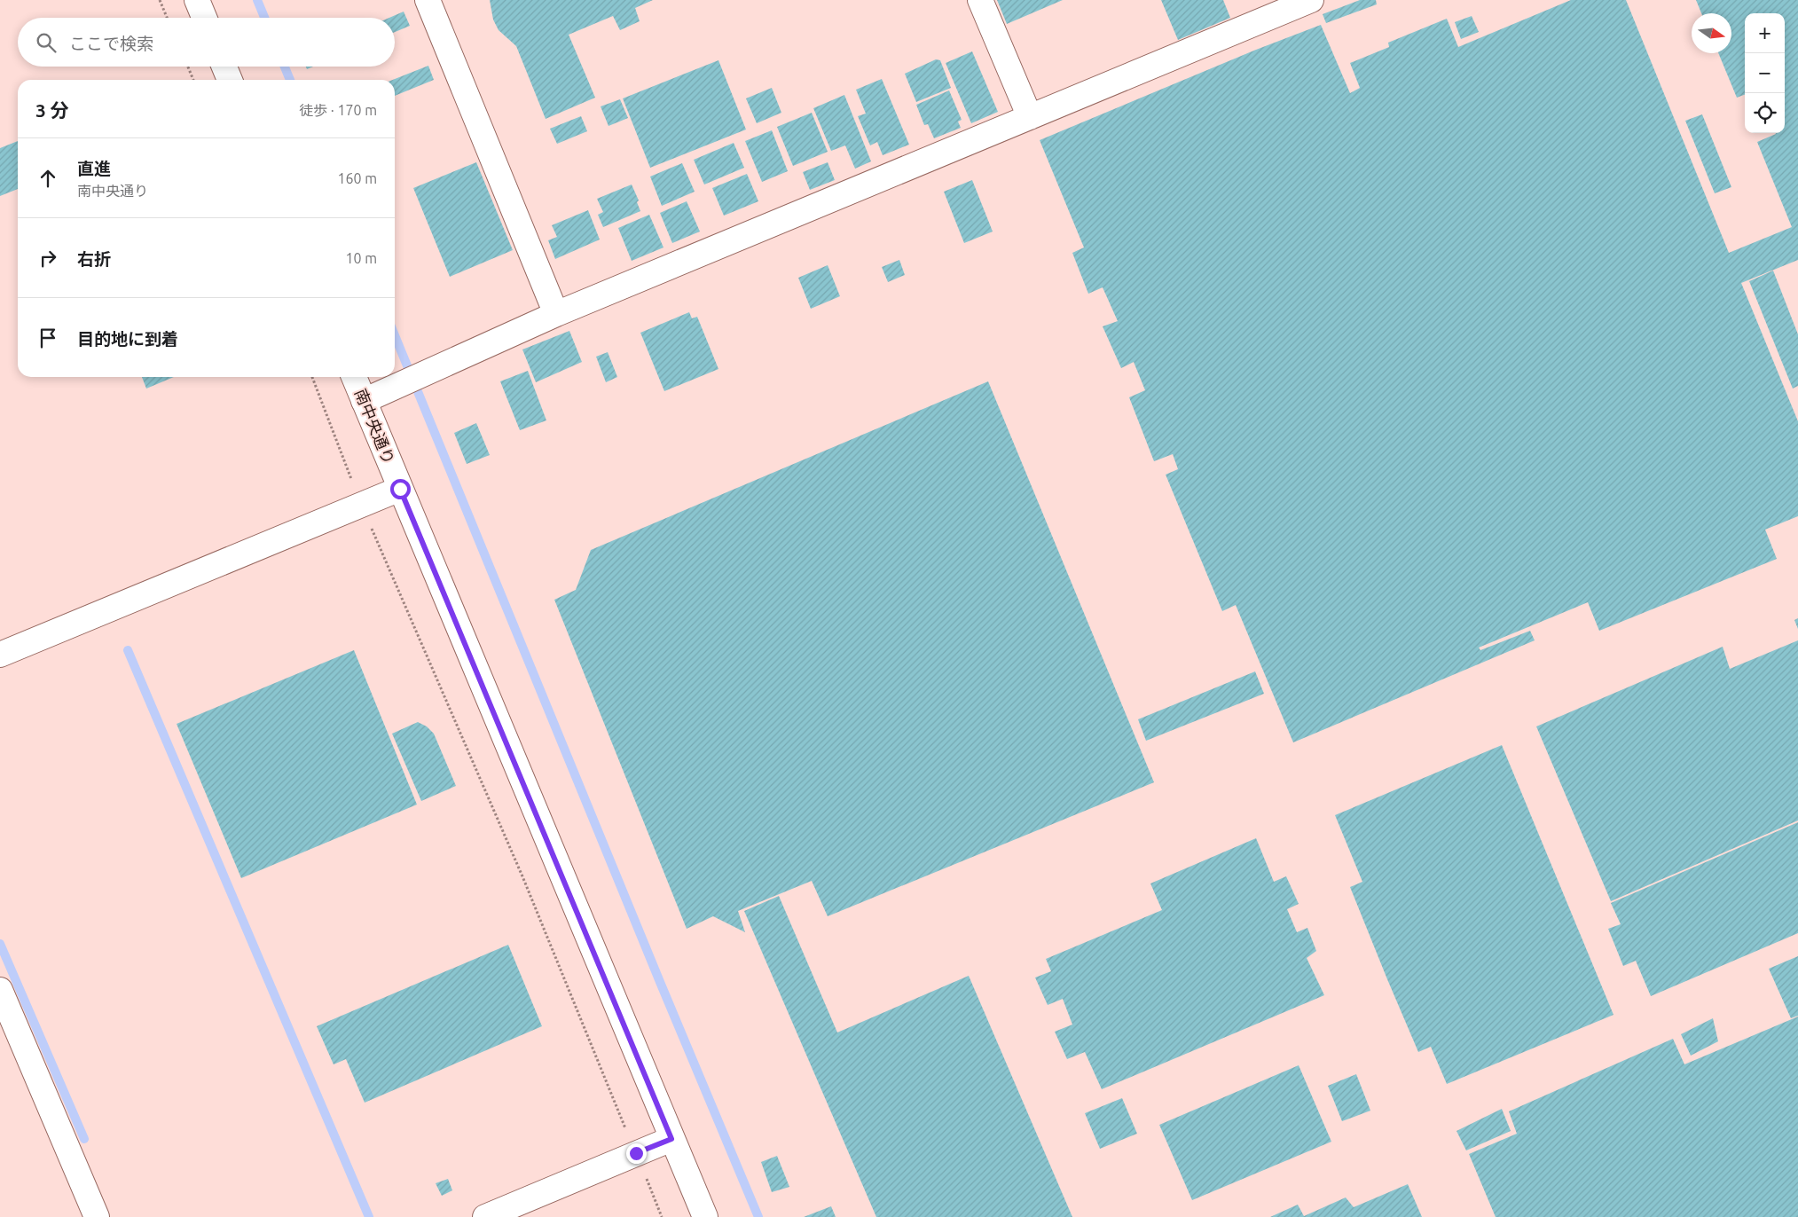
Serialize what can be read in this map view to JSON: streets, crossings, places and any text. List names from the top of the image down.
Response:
{
  "streets": {
    "street": ["南中央通り"]
  },
  "north": "right",
  "page": {
    "map_buttons": ["+", "−"],
    "search": "ここで検索",
    "heading": ["3 分", "徒歩 · 170 m"],
    "list": [
      ["直進", "南中央通り", "160 m"],
      ["右折", "10 m"],
      "目的地に到着"
    ]
  }
}
